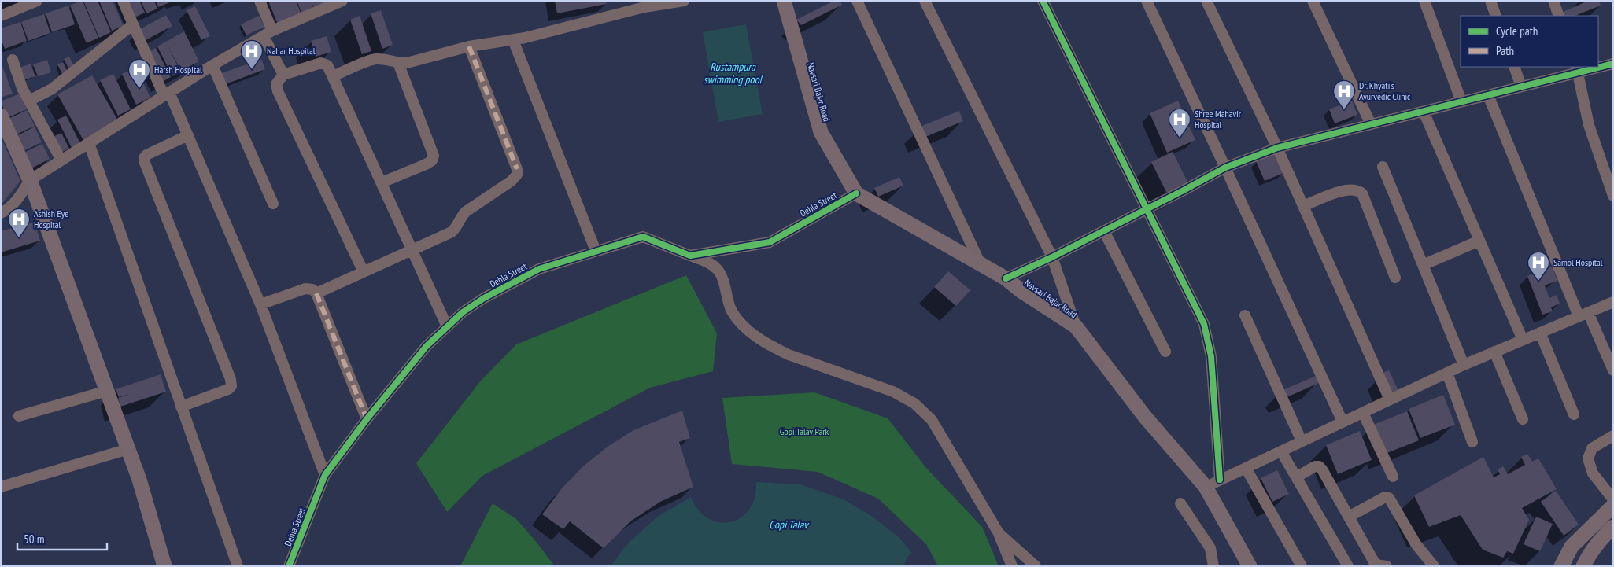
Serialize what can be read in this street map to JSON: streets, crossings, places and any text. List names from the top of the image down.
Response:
{
  "streets": {
    "main road": ["Navsari Bajar Road"],
    "street": ["Dehla Street"]
  },
  "crossings": [
    ["Navsari Bajar Road", "Dehla Street"]
  ],
  "water": ["Rustampura swimming pool", "Gopi Talav"],
  "parks": ["Gopi Talav Park"],
  "places": {
    "hospital": [
      "Nahar Hospital",
      "Harsh Hospital",
      "Dr. Khyati's Ayurvedic Clinic",
      "Shree Mahavir Hospital",
      "Ashish Eye Hospital",
      "Samol Hospital"
    ]
  },
  "legend": ["Cycle path", "Path"],
  "scale_bar": "50 m"
}
